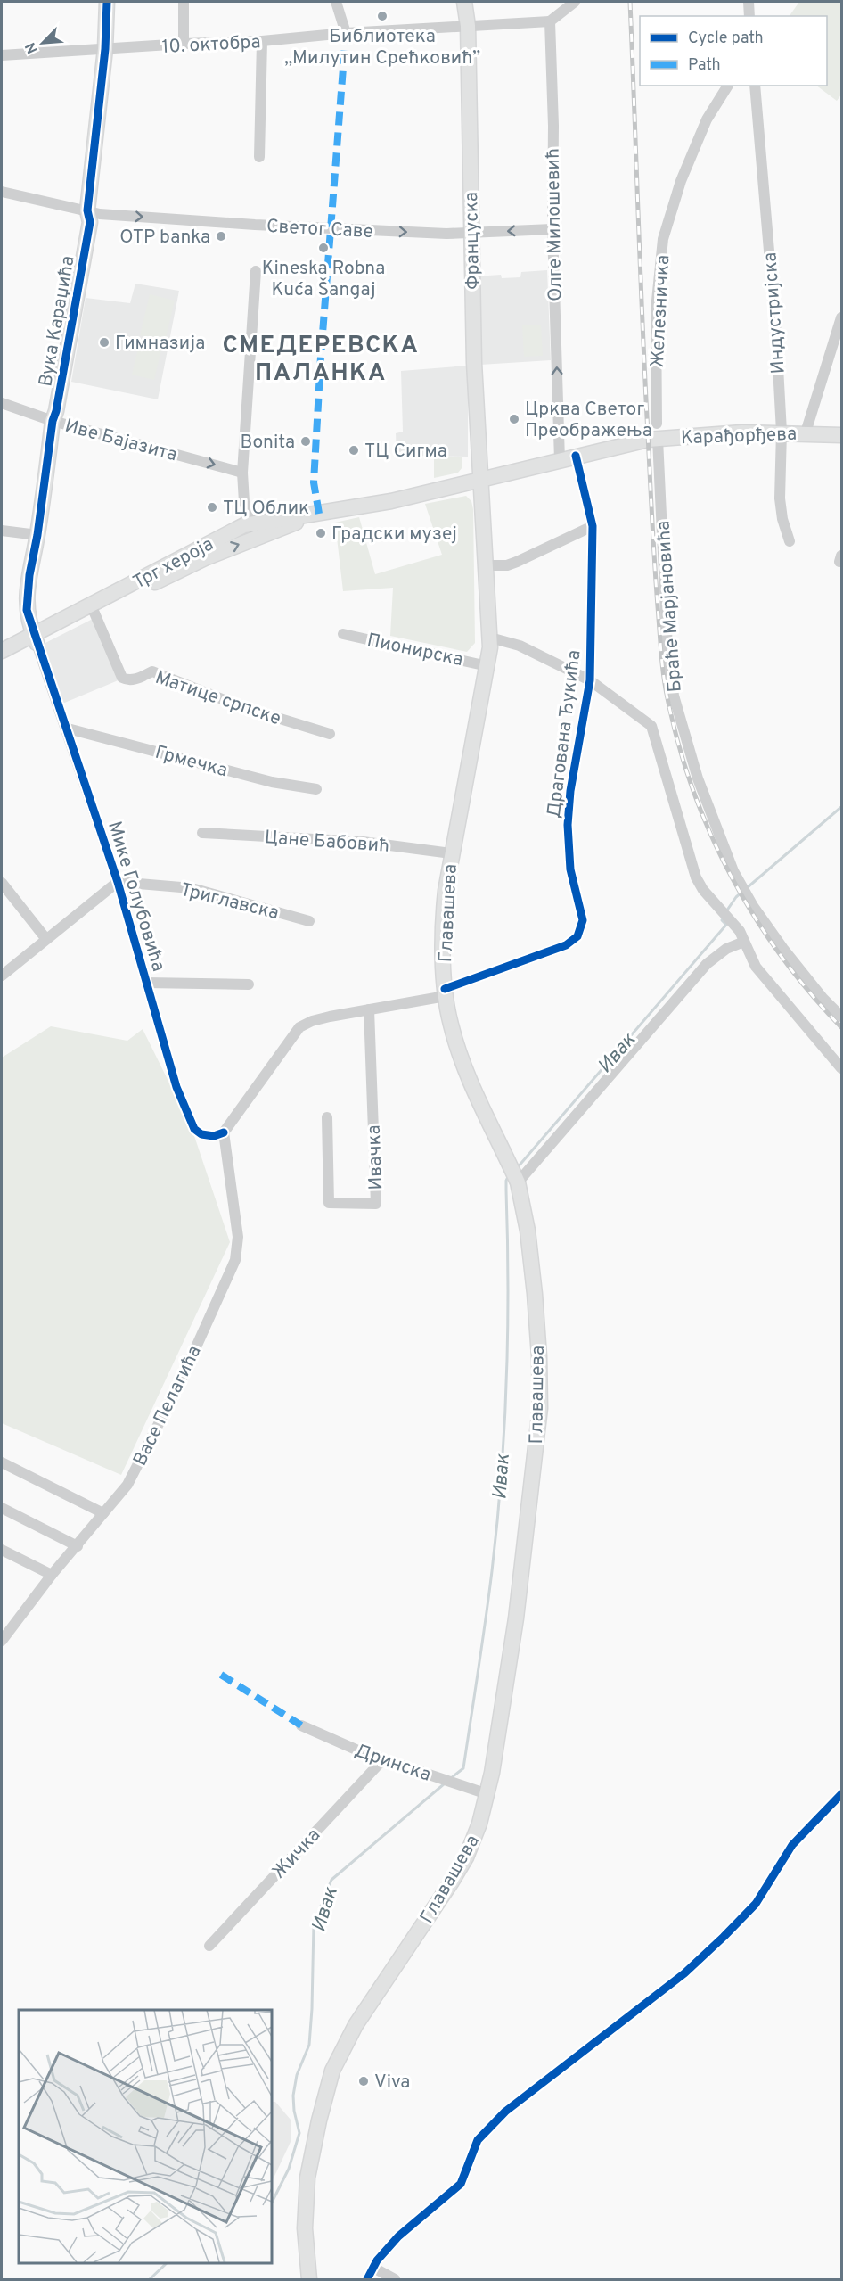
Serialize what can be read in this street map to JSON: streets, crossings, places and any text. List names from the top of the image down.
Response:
{
  "streets": {
    "main road": [
      "Француска",
      "Вука Караџића",
      "Карађорђева",
      "Трг хероја",
      "Главашева"
    ],
    "street": [
      "10. октобра",
      "Олге Милошевић",
      "Светог Саве",
      "Железничка",
      "Индустријска",
      "Иве Бајазита",
      "Браће Марјановића",
      "Пионирска",
      "Матице српске",
      "Драгована Ђукића",
      "Грмечка",
      "Цане Бабовић",
      "Мике Голубовића",
      "Триглавска",
      "Ивачка",
      "Васе Пелагића",
      "Дринска",
      "Жичка"
    ]
  },
  "crossings": [
    ["10. октобра", "Олге Милошевић"],
    ["10. октобра", "Француска"],
    ["10. октобра", "Вука Караџића"],
    ["Олге Милошевић", "Светог Саве"],
    ["Олге Милошевић", "Карађорђева"],
    ["Светог Саве", "Француска"],
    ["Светог Саве", "Вука Караџића"],
    ["Француска", "Карађорђева"],
    ["Француска", "Трг хероја"],
    ["Француска", "Главашева"],
    ["Железничка", "Карађорђева"],
    ["Железничка", "Браће Марјановића"],
    ["Индустријска", "Карађорђева"],
    ["Вука Караџића", "Иве Бајазита"],
    ["Вука Караџића", "Трг хероја"],
    ["Вука Караџића", "Мике Голубовића"],
    ["Карађорђева", "Трг хероја"],
    ["Карађорђева", "Браће Марјановића"],
    ["Карађорђева", "Драгована Ђукића"],
    ["Карађорђева", "Главашева"],
    ["Трг хероја", "Матице српске"],
    ["Трг хероја", "Мике Голубовића"],
    ["Трг хероја", "Главашева"],
    ["Пионирска", "Главашева"],
    ["Драгована Ђукића", "Мике Голубовића"],
    ["Драгована Ђукића", "Главашева"],
    ["Драгована Ђукића", "Ивачка"],
    ["Драгована Ђукића", "Васе Пелагића"],
    ["Грмечка", "Мике Голубовића"],
    ["Цане Бабовић", "Главашева"],
    ["Мике Голубовића", "Триглавска"],
    ["Мике Голубовића", "Васе Пелагића"],
    ["Главашева", "Дринска"],
    ["Дринска", "Жичка"]
  ],
  "one_way": ["Олге Милошевић", "Иве Бајазита"],
  "districts": ["СМЕДЕРЕВСКА ПАЛАНКА"],
  "water": ["Ивак"],
  "places": [
    "Библиотека „Милутин Срећковић”",
    "OTP banka",
    "Kineska Robna Kuća Šangaj",
    "Гимназија",
    "Црква Светог Преображења",
    "Bonita",
    "ТЦ Сигма",
    "ТЦ Облик",
    "Градски музеј",
    "Viva"
  ],
  "legend": ["Cycle path", "Path"],
  "north": "bottom left"
}
